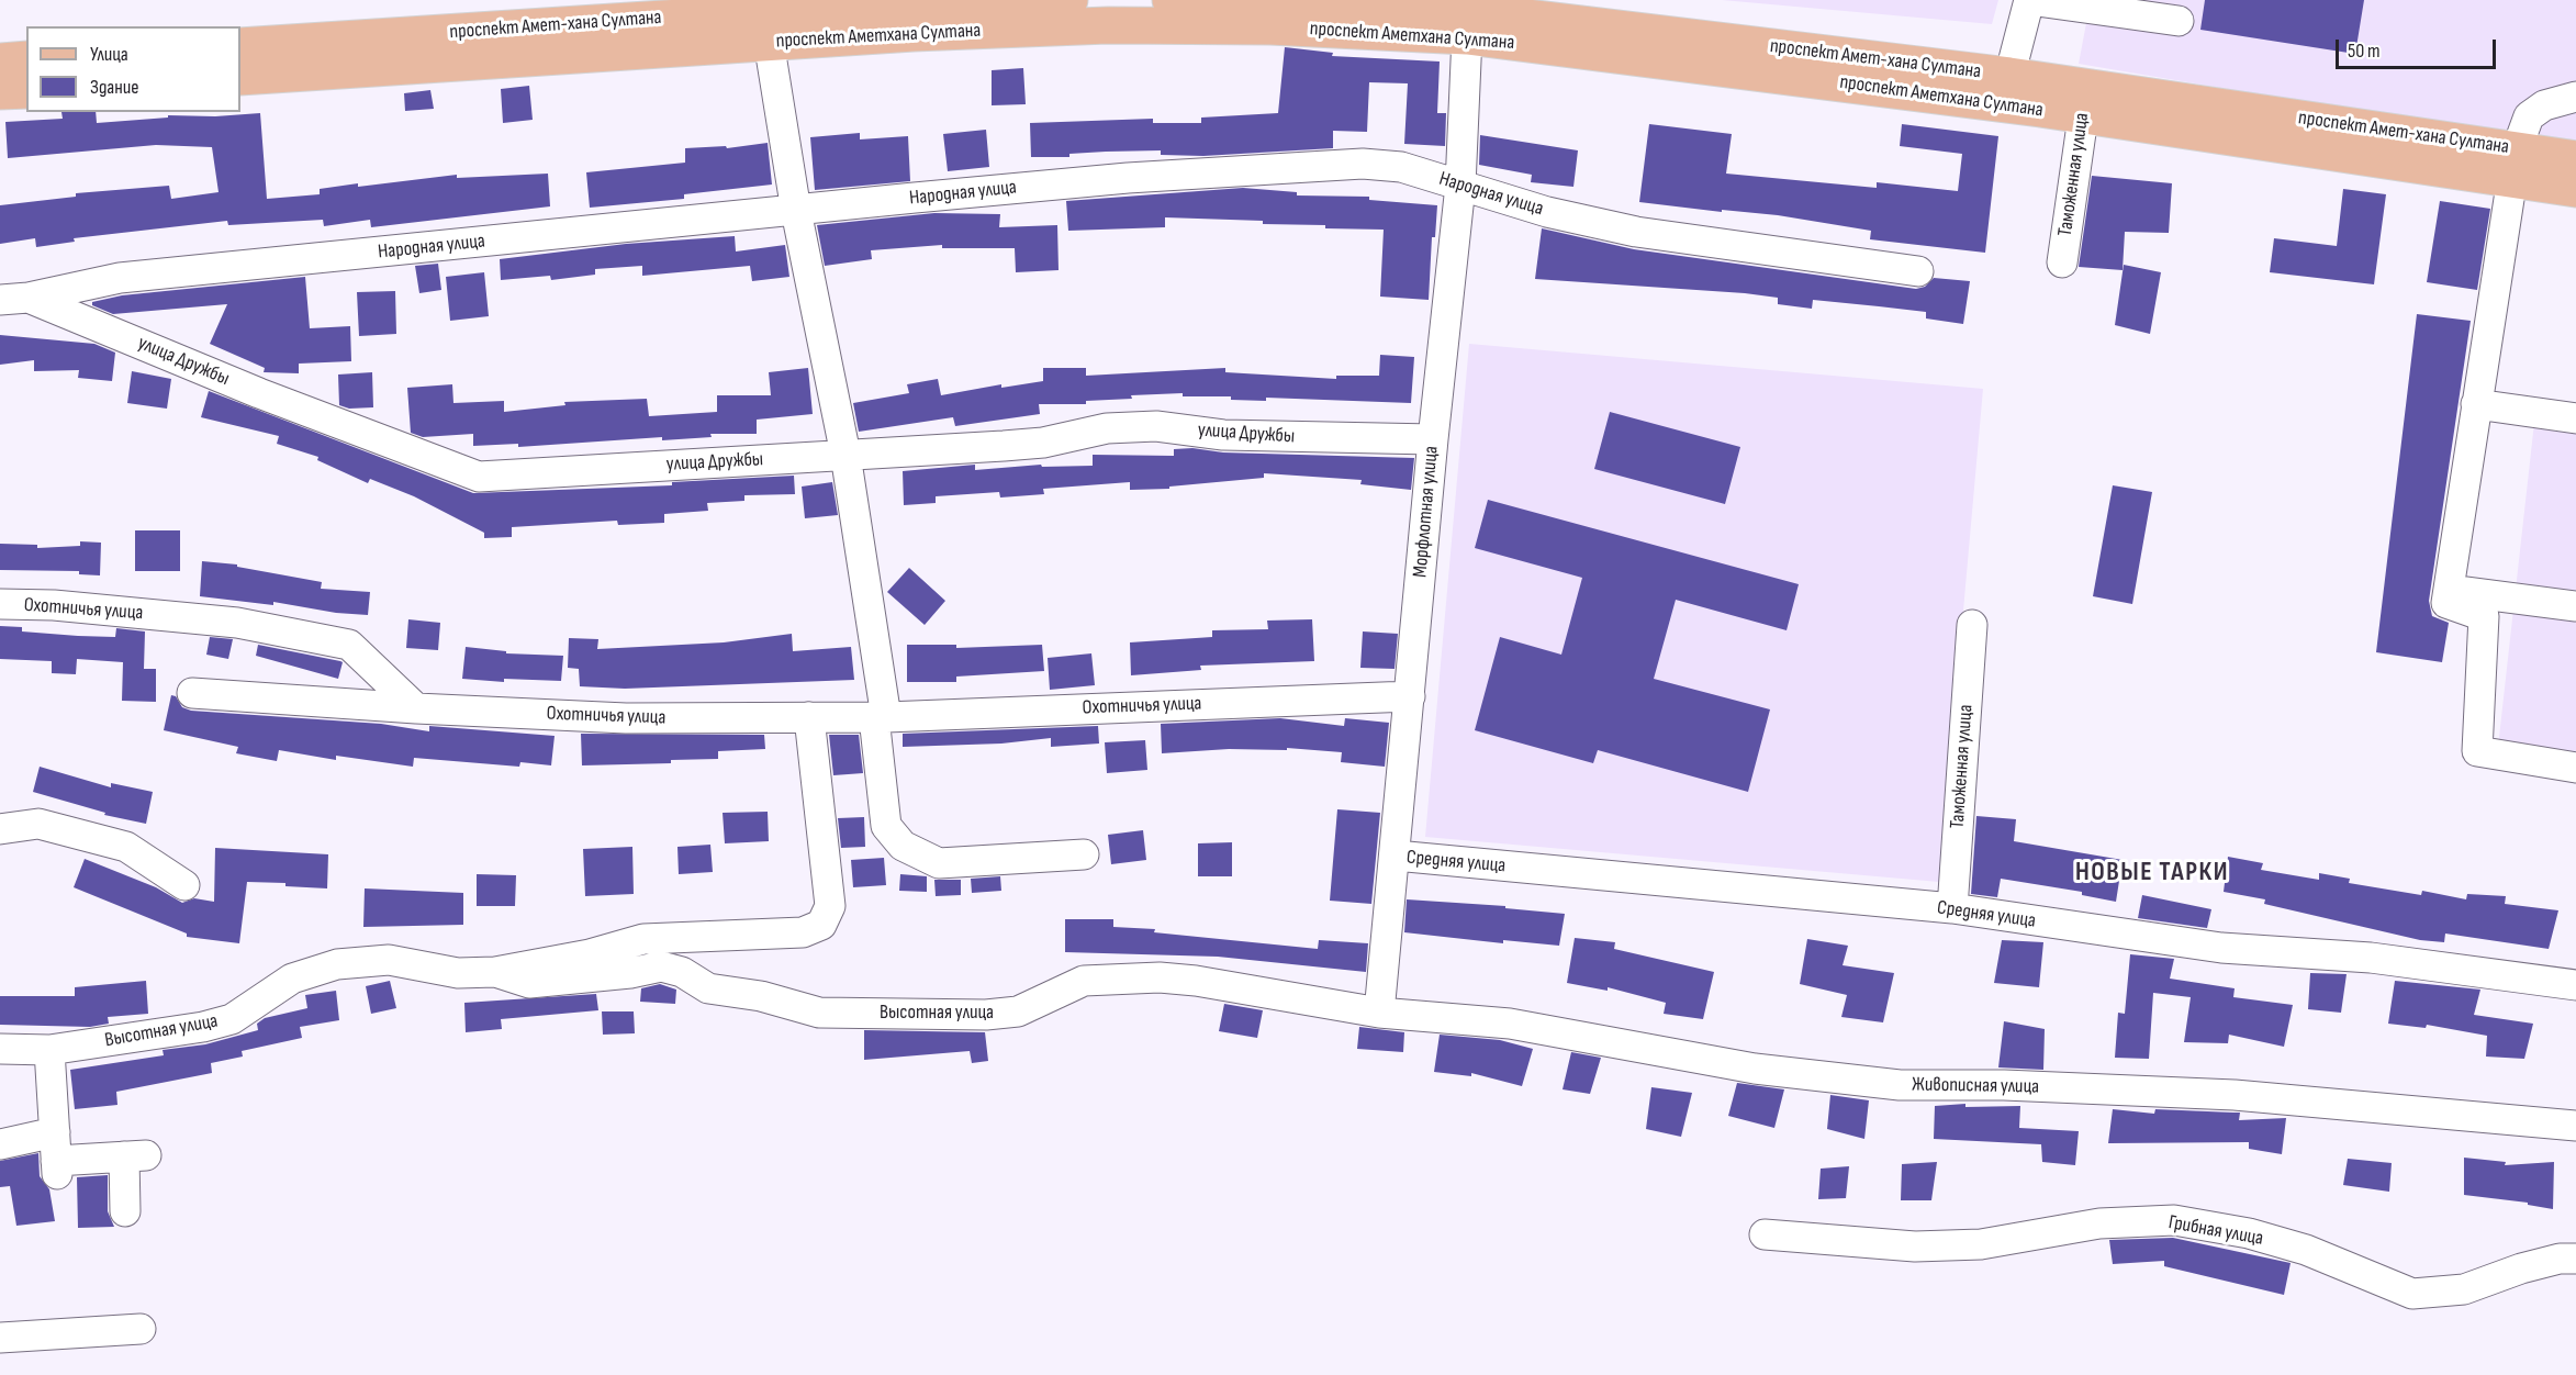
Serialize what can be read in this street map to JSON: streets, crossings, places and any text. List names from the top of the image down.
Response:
{
  "streets": {
    "main road": ["проспект Амет-хана Султана", "проспект Аметхана Султана"],
    "street": [
      "Таможенная улица",
      "Народная улица",
      "улица Дружбы",
      "Морфлотная улица",
      "Охотничья улица",
      "Средняя улица",
      "Высотная улица",
      "Живописная улица",
      "Грибная улица"
    ]
  },
  "crossings": [
    ["проспект Амет-хана Султана", "проспект Аметхана Султана"],
    ["проспект Амет-хана Султана", "Таможенная улица"],
    ["проспект Амет-хана Султана", "Морфлотная улица"],
    ["проспект Аметхана Султана", "Морфлотная улица"],
    ["Таможенная улица", "Средняя улица"],
    ["Народная улица", "улица Дружбы"],
    ["Народная улица", "Морфлотная улица"],
    ["улица Дружбы", "Морфлотная улица"],
    ["Морфлотная улица", "Охотничья улица"],
    ["Морфлотная улица", "Средняя улица"],
    ["Морфлотная улица", "Высотная улица"],
    ["Морфлотная улица", "Живописная улица"],
    ["Охотничья улица", "Высотная улица"],
    ["Высотная улица", "Живописная улица"]
  ],
  "districts": ["НОВЫЕ ТАРКИ"],
  "legend": ["Улица", "Здание"],
  "scale_bar": "50 m"
}
